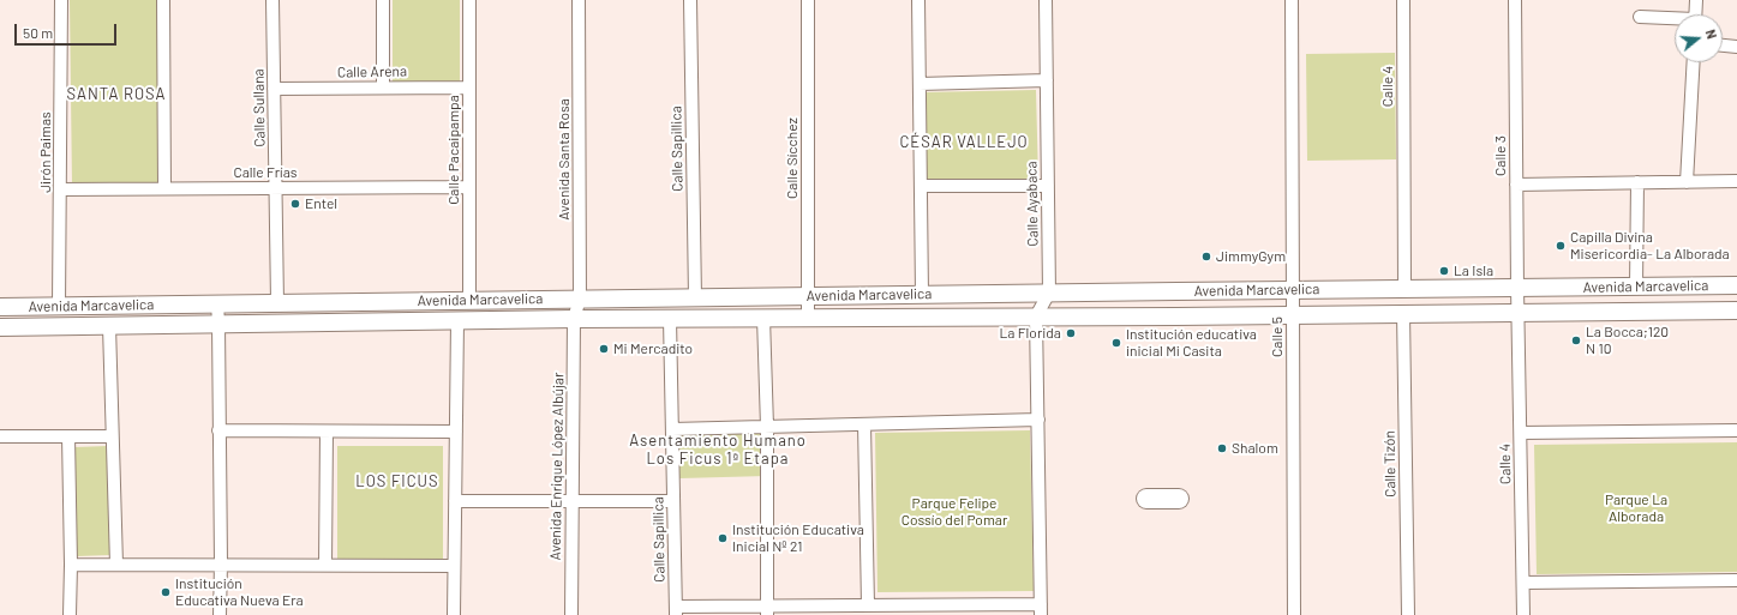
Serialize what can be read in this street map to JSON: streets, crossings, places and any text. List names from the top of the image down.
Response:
{
  "streets": {
    "street": [
      "Calle Arena",
      "Calle 4",
      "Calle Sullana",
      "Calle Sapillica",
      "Calle Pacaipampa",
      "Jirón Paimas",
      "Calle 3",
      "Calle Sícchez",
      "Avenida Santa Rosa",
      "Calle Frías",
      "Calle Ayabaca",
      "Avenida Marcavelica",
      "Calle 5",
      "Calle Tizón",
      "Avenida Enrique López Albújar"
    ]
  },
  "crossings": [
    ["Calle Arena", "Calle Sullana"],
    ["Calle Arena", "Calle Pacaipampa"],
    ["Calle 4", "Calle 3"],
    ["Calle 4", "Avenida Marcavelica"],
    ["Calle Sullana", "Calle Frías"],
    ["Calle Sullana", "Avenida Marcavelica"],
    ["Calle Sapillica", "Avenida Marcavelica"],
    ["Calle Pacaipampa", "Calle Frías"],
    ["Calle Pacaipampa", "Avenida Marcavelica"],
    ["Jirón Paimas", "Calle Frías"],
    ["Jirón Paimas", "Avenida Marcavelica"],
    ["Calle 3", "Avenida Marcavelica"],
    ["Calle Sícchez", "Avenida Marcavelica"],
    ["Avenida Santa Rosa", "Avenida Marcavelica"],
    ["Avenida Santa Rosa", "Avenida Enrique López Albújar"],
    ["Calle Ayabaca", "Avenida Marcavelica"],
    ["Avenida Marcavelica", "Calle 5"],
    ["Avenida Marcavelica", "Calle Tizón"],
    ["Avenida Marcavelica", "Avenida Enrique López Albújar"]
  ],
  "districts": [
    "SANTA ROSA",
    "CÉSAR VALLEJO",
    "Asentamiento Humano Los Ficus 1ª Etapa",
    "LOS FICUS"
  ],
  "parks": ["Parque La Alborada", "Parque Felipe Cossío del Pomar"],
  "places": [
    "Entel",
    "Capilla Divina Misericordia- La Alborada",
    "JimmyGym",
    "La Isla",
    "La Florida",
    "La Bocca;120 N 10",
    "Institución educativa inicial Mi Casita",
    "Mi Mercadito",
    "Shalom",
    "Institución Educativa Inicial Nº 21",
    "Institución Educativa Nueva Era"
  ],
  "scale_bar": "50 m",
  "north": "right"
}
